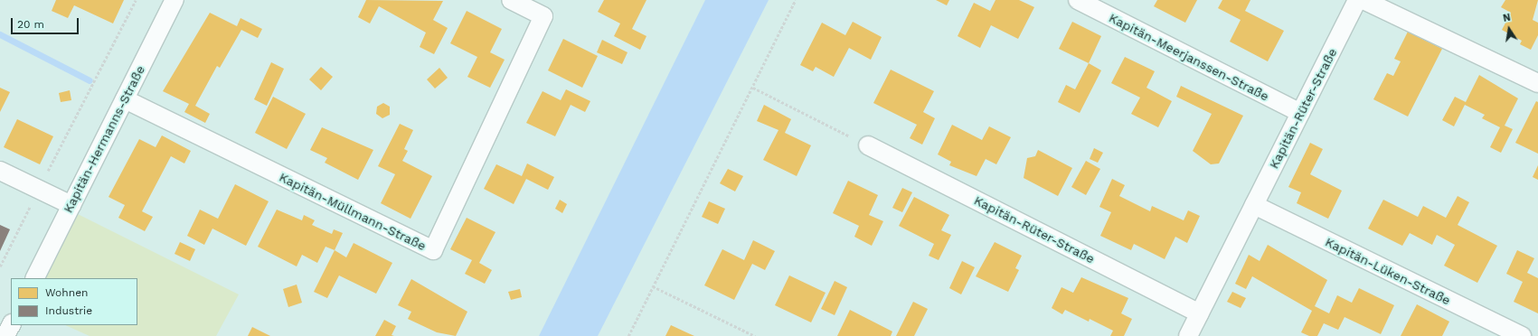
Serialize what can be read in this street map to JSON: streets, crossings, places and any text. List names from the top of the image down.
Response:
{
  "streets": {
    "street": [
      "Kapitän-Meerjanssen-Straße",
      "Kapitän-Rüter-Straße",
      "Kapitän-Hermanns-Straße",
      "Kapitän-Müllmann-Straße",
      "Kapitän-Lüken-Straße"
    ]
  },
  "crossings": [
    ["Kapitän-Meerjanssen-Straße", "Kapitän-Rüter-Straße"],
    ["Kapitän-Rüter-Straße", "Kapitän-Lüken-Straße"],
    ["Kapitän-Hermanns-Straße", "Kapitän-Müllmann-Straße"]
  ],
  "legend": ["Wohnen", "Industrie"],
  "scale_bar": "20 m",
  "north": "top"
}
